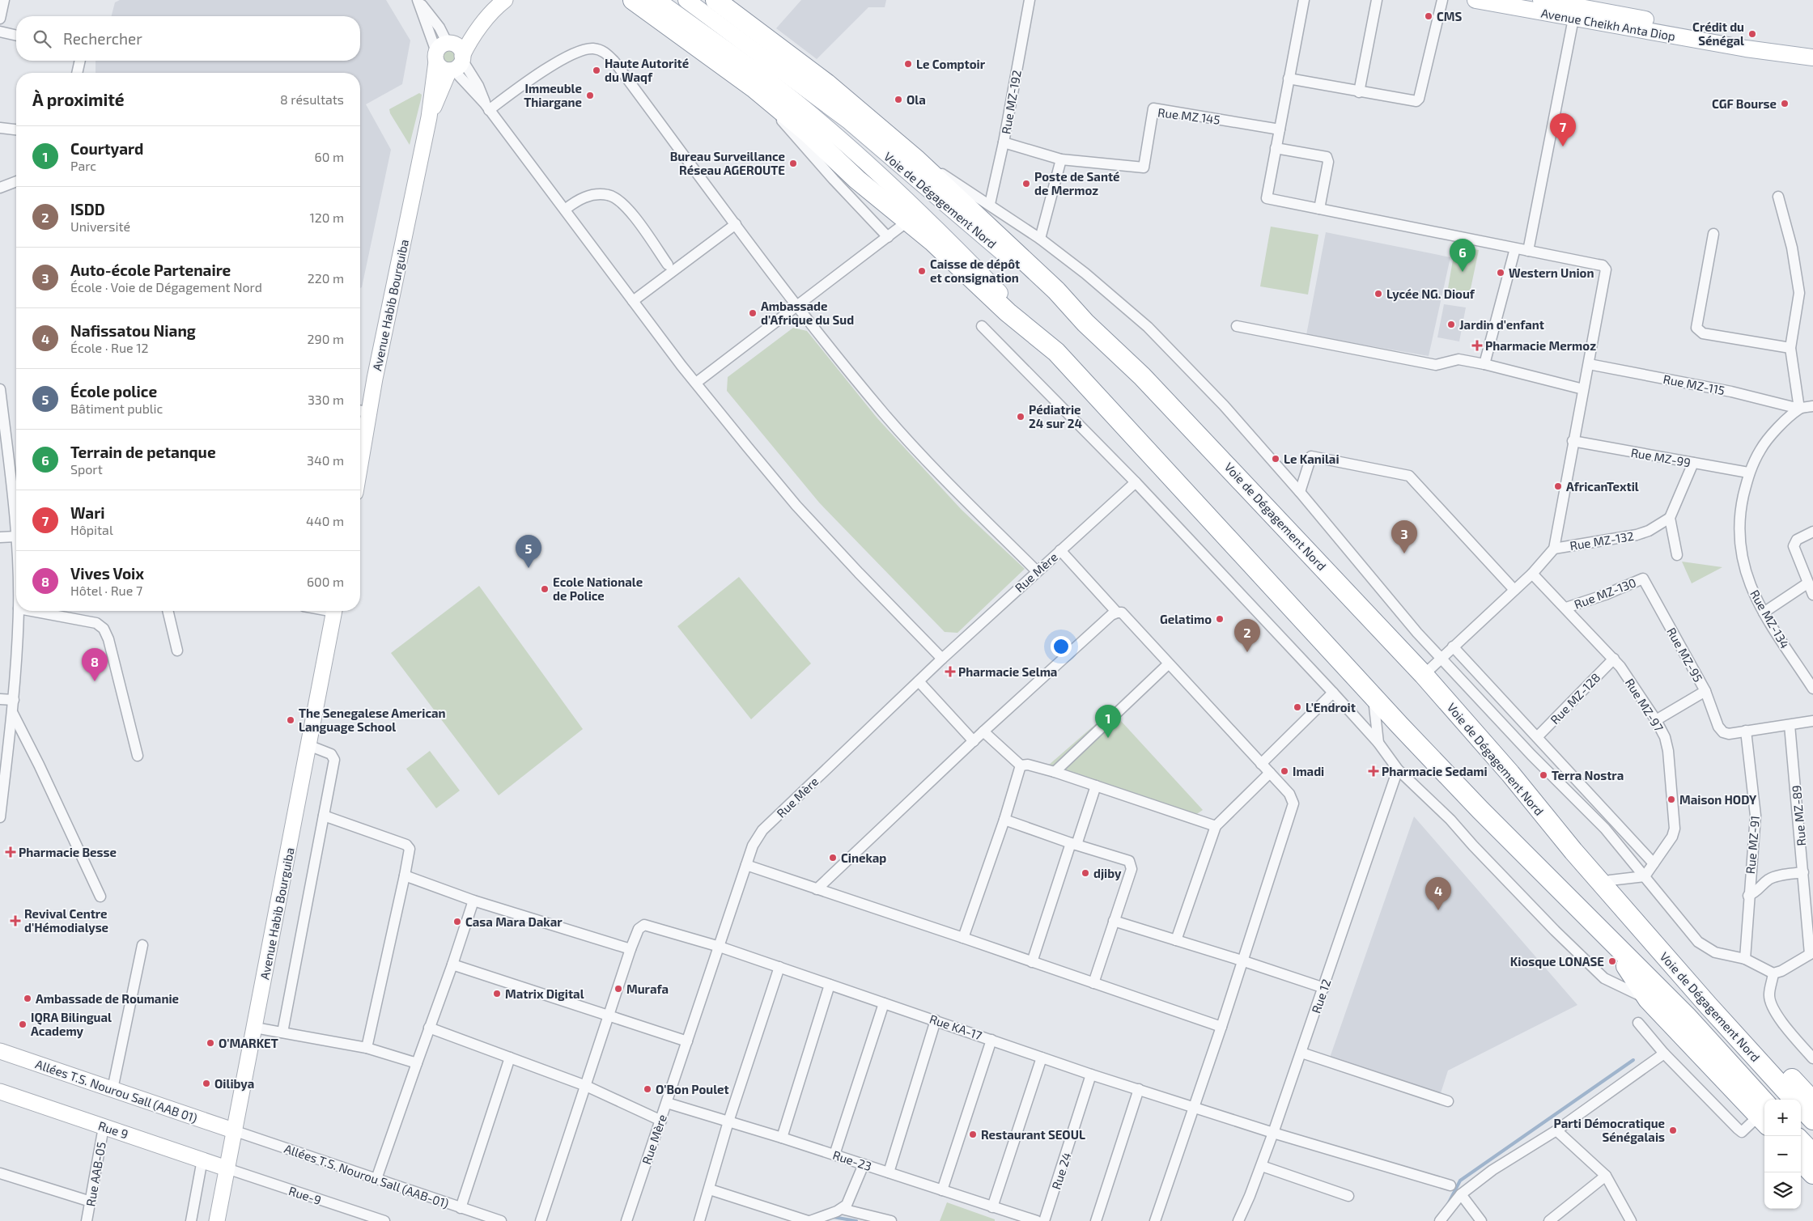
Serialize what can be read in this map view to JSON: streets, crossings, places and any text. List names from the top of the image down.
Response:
{
  "streets": {
    "highway": ["Voie de Dégagement Nord"],
    "main road": [
      "Avenue Cheikh Anta Diop",
      "Avenue Habib Bourguiba",
      "Allées T.S. Nourou Sall (AAB 01)",
      "Rue 9"
    ],
    "street": [
      "Rue MZ-192",
      "Rue MZ 145",
      "Rue MZ-115",
      "Rue MZ-99",
      "Rue MZ-132",
      "Rue Mère",
      "Rue MZ-130",
      "Rue MZ-134",
      "Rue MZ-95",
      "Rue MZ-128",
      "Rue MZ-97",
      "Rue MZ-89",
      "Rue MZ-91",
      "Rue 12",
      "Rue KA-17",
      "Rue-23",
      "Rue 24",
      "Rue AAB-05",
      "Allées T.S. Nourou Sall (AAB-01)",
      "Rue-9"
    ]
  },
  "crossings": [
    ["Rue MZ-192", "Rue MZ 145"],
    ["Avenue Habib Bourguiba", "Allées T.S. Nourou Sall (AAB 01)"],
    ["Avenue Habib Bourguiba", "Rue 9"],
    ["Avenue Habib Bourguiba", "Allées T.S. Nourou Sall (AAB-01)"],
    ["Avenue Habib Bourguiba", "Rue-9"],
    ["Rue MZ-115", "Rue MZ-134"],
    ["Rue MZ-99", "Rue MZ-134"],
    ["Rue Mère", "Rue KA-17"],
    ["Rue Mère", "Rue-23"],
    ["Rue MZ-130", "Rue MZ-95"],
    ["Rue MZ-130", "Rue MZ-97"],
    ["Rue MZ-95", "Rue MZ-91"],
    ["Rue MZ-128", "Rue MZ-97"],
    ["Rue 12", "Rue KA-17"],
    ["Rue KA-17", "Rue 24"],
    ["Allées T.S. Nourou Sall (AAB 01)", "Allées T.S. Nourou Sall (AAB-01)"],
    ["Rue 9", "Rue AAB-05"],
    ["Rue 9", "Rue-9"]
  ],
  "places": {
    "other": [
      "CMS",
      "Crédit du Sénégal",
      "Le Comptoir",
      "Haute Autorité du Waqf",
      "Immeuble Thiargane",
      "Ola",
      "CGF Bourse",
      "Bureau Surveillance Réseau AGEROUTE",
      "Poste de Santé de Mermoz",
      "Caisse de dépôt et consignation",
      "Western Union",
      "Lycée NG. Diouf",
      "Ambassade d'Afrique du Sud",
      "Jardin d'enfant",
      "Pédiatrie 24 sur 24",
      "Le Kanilai",
      "AfricanTextil",
      "Ecole Nationale de Police",
      "Gelatimo",
      "L'Endroit",
      "The Senegalese American Language School",
      "Imadi",
      "Terra Nostra",
      "Maison HODY",
      "Cinekap",
      "djiby",
      "Casa Mara Dakar",
      "Kiosque LONASE",
      "Murafa",
      "Matrix Digital",
      "Ambassade de Roumanie",
      "IQRA Bilingual Academy",
      "O'MARKET",
      "Oilibya",
      "O'Bon Poulet",
      "Parti Démocratique Sénégalais",
      "Restaurant SEOUL"
    ],
    "health": [
      "Pharmacie Mermoz",
      "Pharmacie Selma",
      "Pharmacie Sedami",
      "Pharmacie Besse",
      "Revival Centre d'Hémodialyse"
    ]
  },
  "page": {
    "search": "Rechercher",
    "heading": ["À proximité", "8 résultats"],
    "pins": [
      "7",
      "6",
      "3",
      "5",
      "2",
      "8",
      "1",
      "4"
    ],
    "list": [
      {
        "mark": "1",
        "name": "Courtyard",
        "note": "Parc",
        "value": "60 m"
      },
      {
        "mark": "2",
        "name": "ISDD",
        "note": "Université",
        "value": "120 m"
      },
      {
        "mark": "3",
        "name": "Auto-école Partenaire",
        "note": "École · Voie de Dégagement Nord",
        "value": "220 m"
      },
      {
        "mark": "4",
        "name": "Nafissatou Niang",
        "note": "École · Rue 12",
        "value": "290 m"
      },
      {
        "mark": "5",
        "name": "École police",
        "note": "Bâtiment public",
        "value": "330 m"
      },
      {
        "mark": "6",
        "name": "Terrain de petanque",
        "note": "Sport",
        "value": "340 m"
      },
      {
        "mark": "7",
        "name": "Wari",
        "note": "Hôpital",
        "value": "440 m"
      },
      {
        "mark": "8",
        "name": "Vives Voix",
        "note": "Hôtel · Rue 7",
        "value": "600 m"
      }
    ],
    "map_buttons": ["+", "−"]
  }
}
